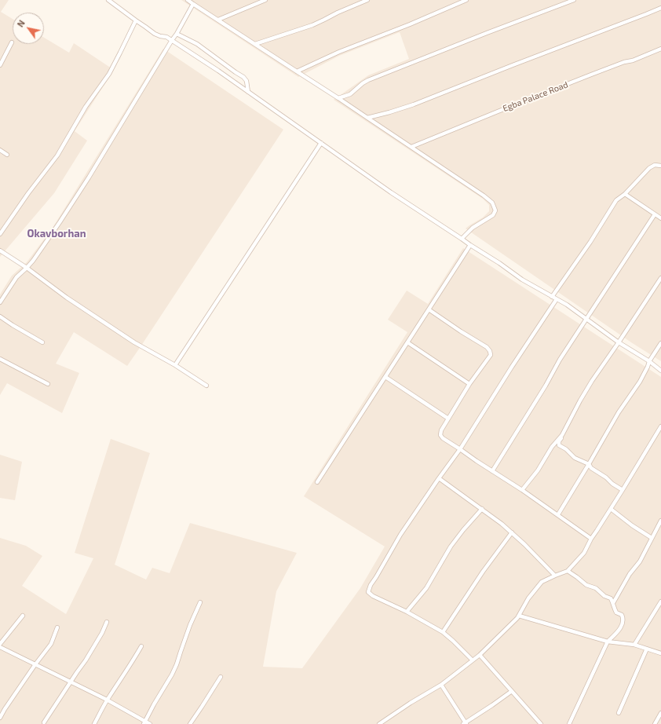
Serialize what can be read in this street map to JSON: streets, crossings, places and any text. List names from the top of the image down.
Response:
{
  "streets": {
    "street": ["Egba Palace Road"]
  },
  "districts": ["Okavborhan"],
  "north": "top left"
}
